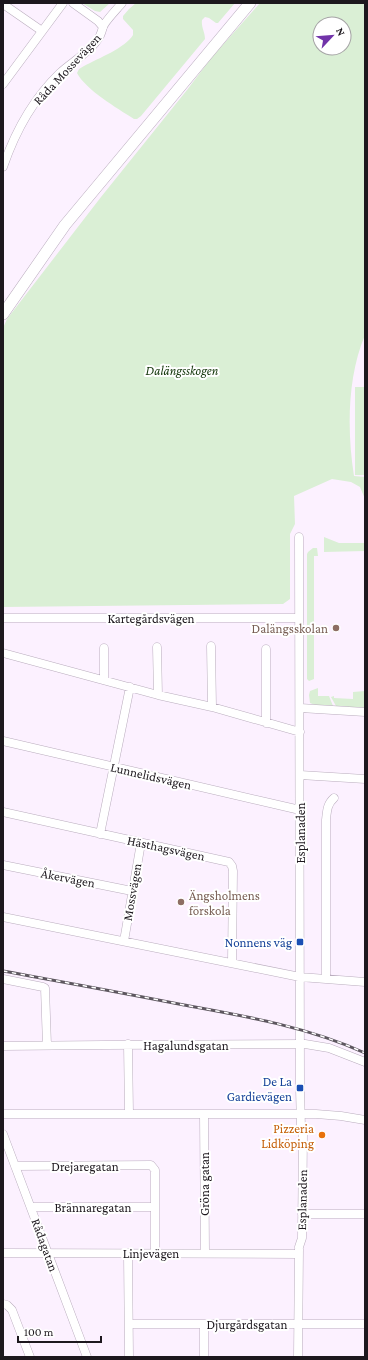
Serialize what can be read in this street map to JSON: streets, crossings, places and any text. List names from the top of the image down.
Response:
{
  "streets": {
    "street": [
      "Råda Mossevägen",
      "Kartegårdsvägen",
      "Lunnelidsvägen",
      "Esplanaden",
      "Hästhagsvägen",
      "Åkervägen",
      "Mossvägen",
      "Hagalundsgatan",
      "Drejaregatan",
      "Gröna gatan",
      "Brännaregatan",
      "Rådagatan",
      "Linjevägen",
      "Djurgårdsgatan"
    ]
  },
  "crossings": [
    ["Kartegårdsvägen", "Esplanaden"],
    ["Lunnelidsvägen", "Esplanaden"],
    ["Esplanaden", "Hagalundsgatan"],
    ["Esplanaden", "Linjevägen"],
    ["Esplanaden", "Djurgårdsgatan"],
    ["Hästhagsvägen", "Mossvägen"],
    ["Åkervägen", "Mossvägen"],
    ["Drejaregatan", "Brännaregatan"],
    ["Drejaregatan", "Rådagatan"],
    ["Gröna gatan", "Linjevägen"],
    ["Brännaregatan", "Rådagatan"],
    ["Rådagatan", "Linjevägen"]
  ],
  "parks": ["Dalängsskogen"],
  "places": {
    "other": ["Dalängsskolan", "Ängsholmens förskola", "Pizzeria Lidköping"],
    "transit": ["Nonnens väg", "De La Gardievägen"]
  },
  "scale_bar": "100 m",
  "north": "top right"
}
